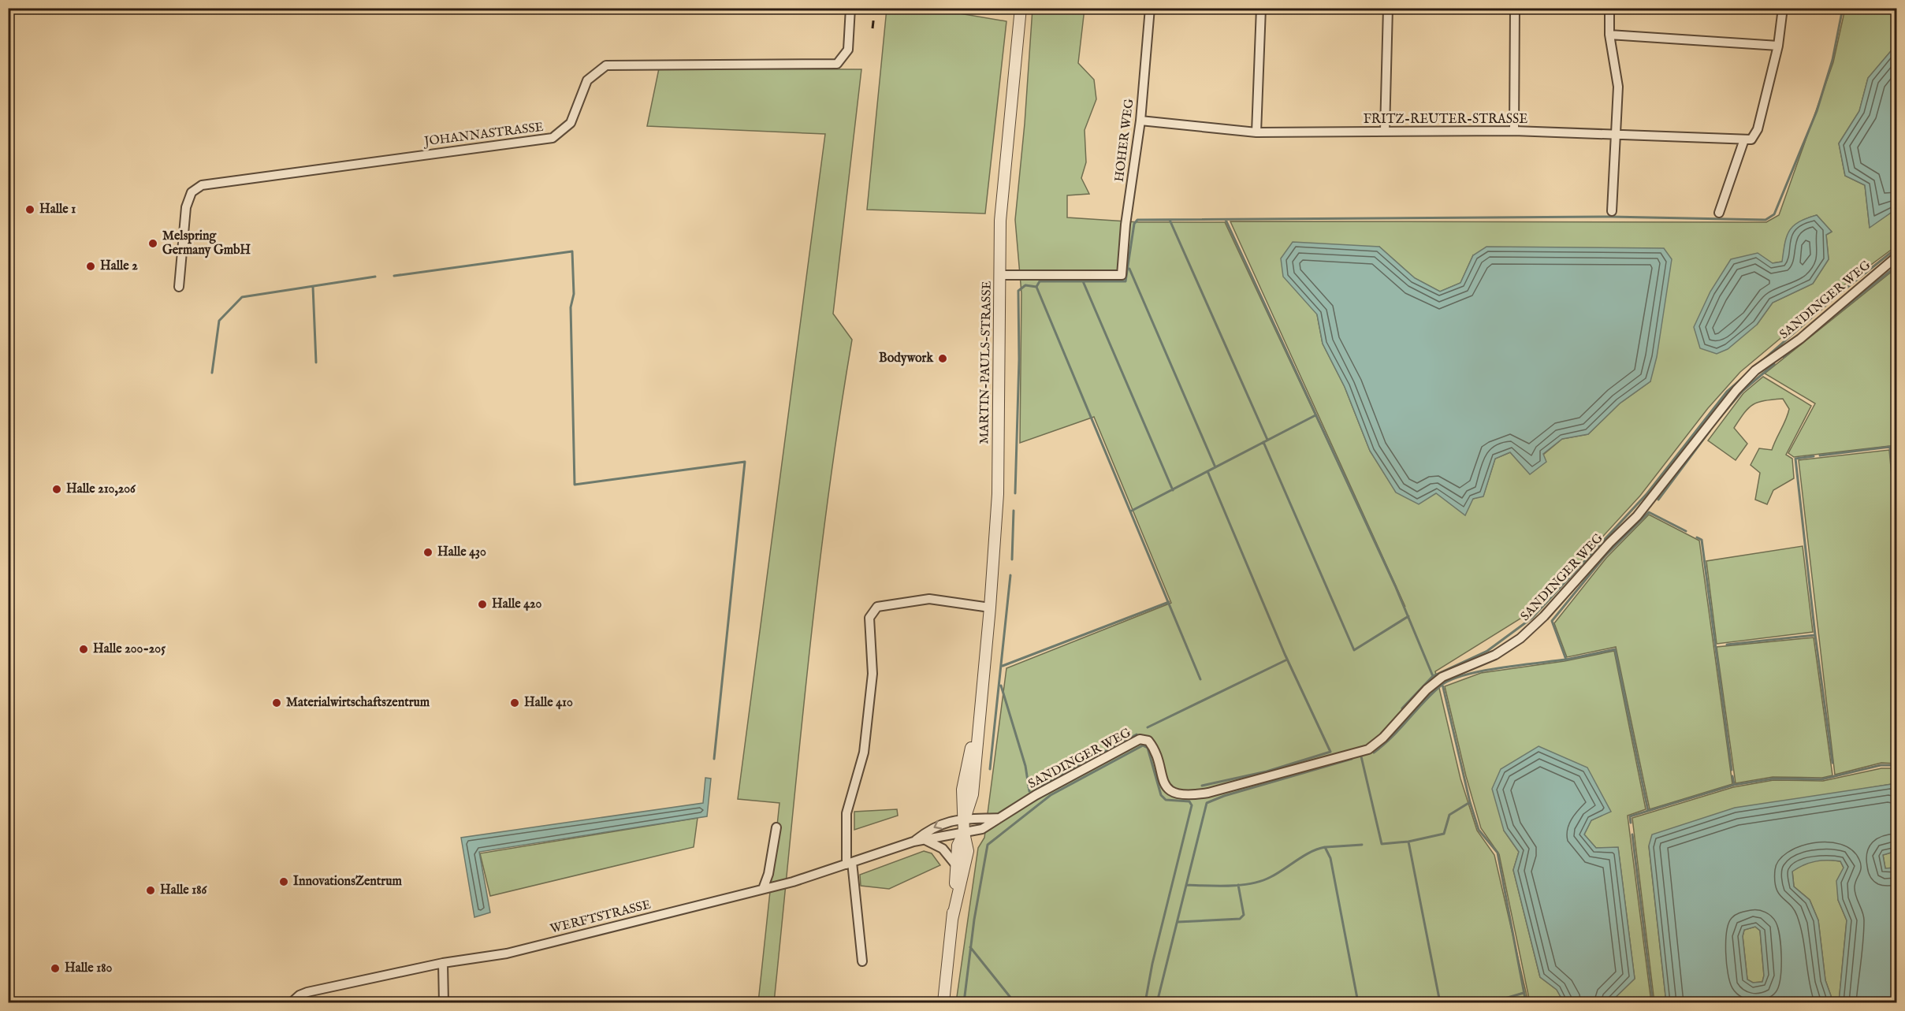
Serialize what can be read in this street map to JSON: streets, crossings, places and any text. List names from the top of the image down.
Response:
{
  "streets": {
    "street": [
      "FRITZ-REUTER-STRASSE",
      "JOHANNASTRASSE",
      "HOHER WEG",
      "SANDINGER WEG",
      "MARTIN-PAULS-STRASSE",
      "WERFTSTRASSE"
    ]
  },
  "crossings": [
    ["FRITZ-REUTER-STRASSE", "HOHER WEG"],
    ["HOHER WEG", "MARTIN-PAULS-STRASSE"],
    ["SANDINGER WEG", "MARTIN-PAULS-STRASSE"],
    ["SANDINGER WEG", "WERFTSTRASSE"],
    ["MARTIN-PAULS-STRASSE", "WERFTSTRASSE"]
  ],
  "places": [
    "Halle 1",
    "Melspring Germany GmbH",
    "Halle 2",
    "Bodywork",
    "Halle 210,206",
    "Halle 430",
    "Halle 420",
    "Halle 200-205",
    "Materialwirtschaftszentrum",
    "Halle 410",
    "InnovationsZentrum",
    "Halle 186",
    "Halle 180"
  ]
}
